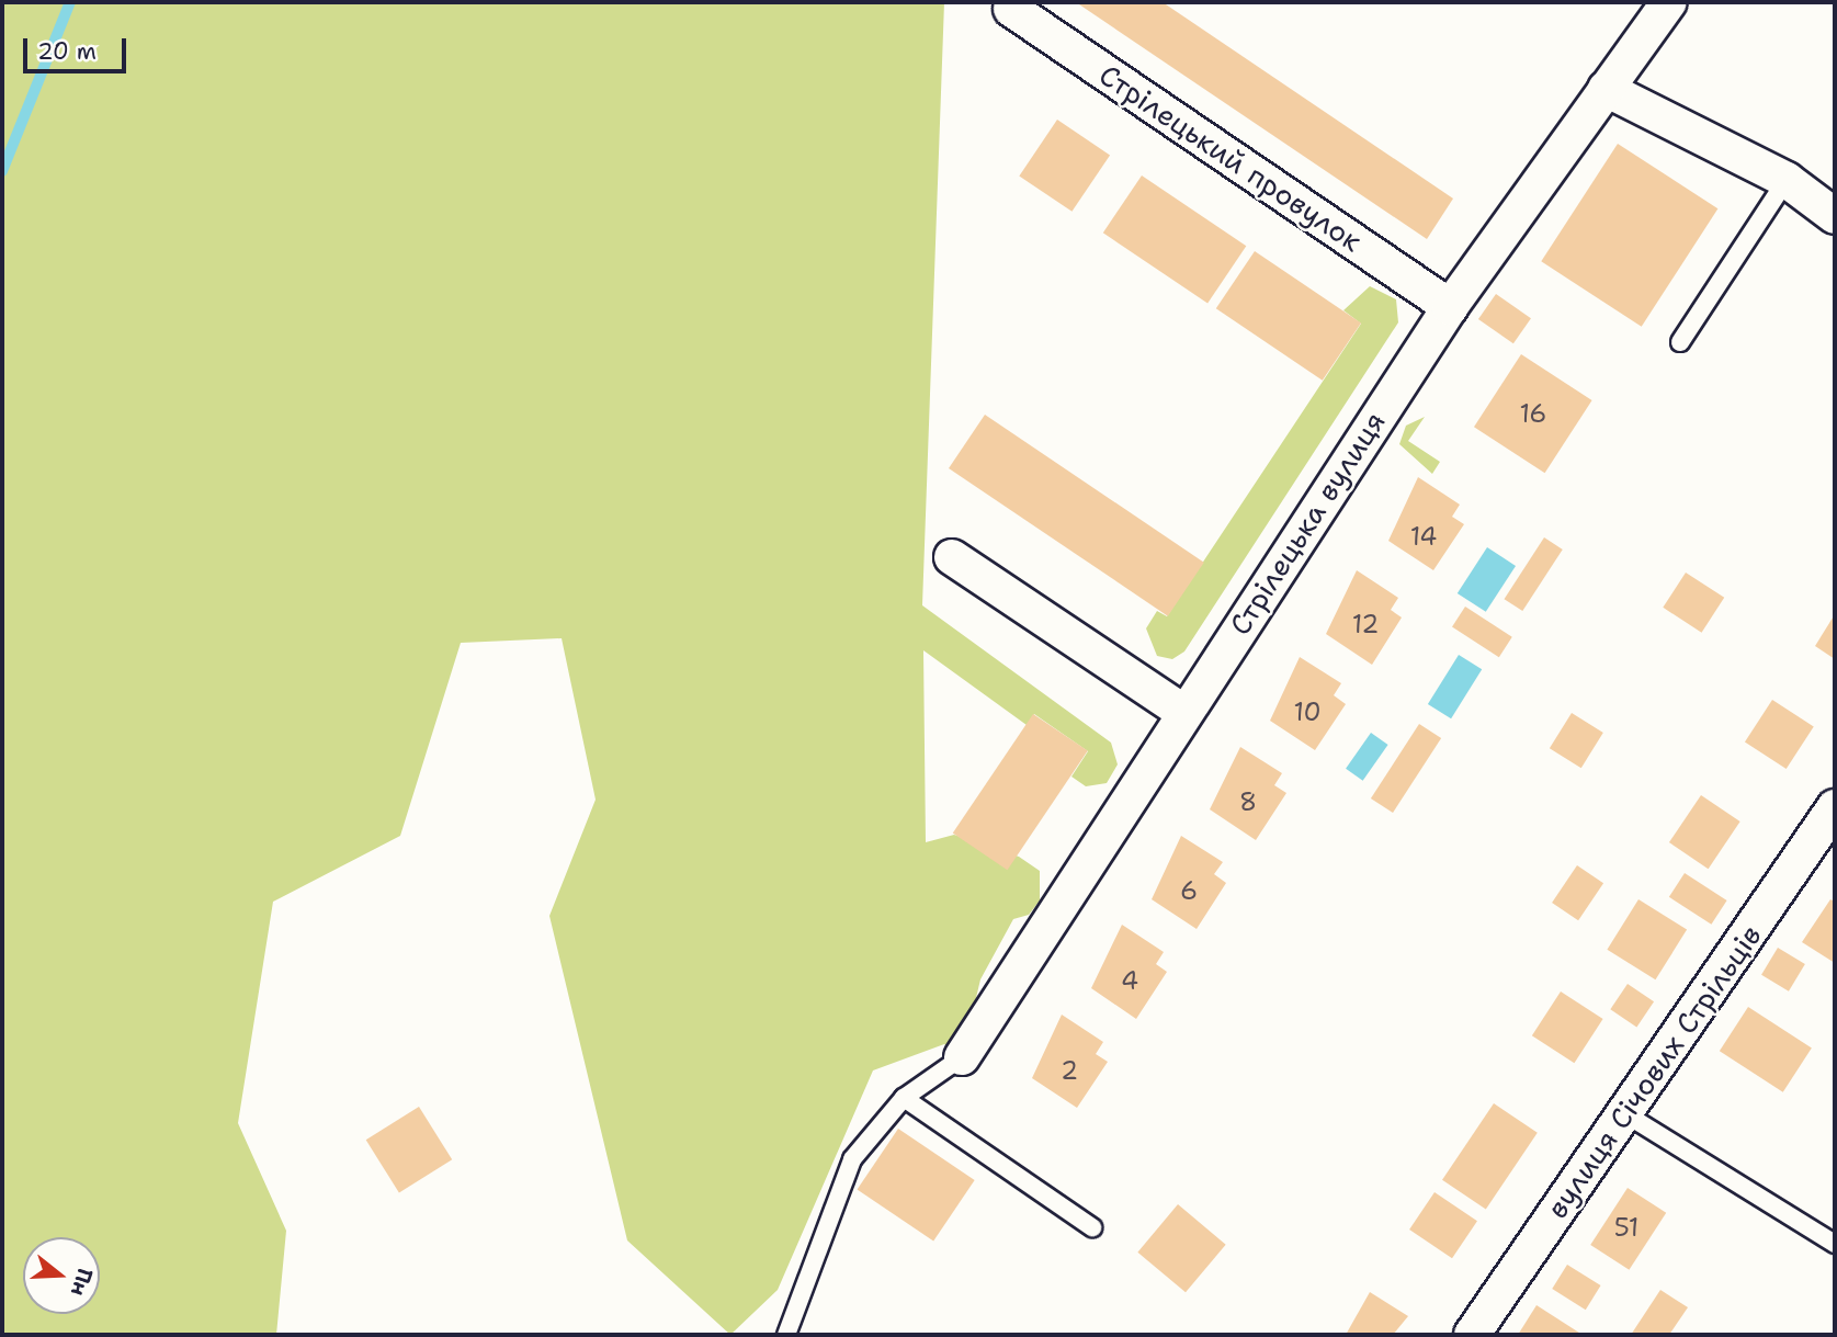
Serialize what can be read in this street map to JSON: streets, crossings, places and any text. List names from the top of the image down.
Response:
{
  "streets": {
    "street": ["Стрілецький провулок", "Стрілецька вулиця", "вулиця Січових Стрільців"]
  },
  "crossings": [
    ["Стрілецький провулок", "Стрілецька вулиця"]
  ],
  "house_numbers": [
    "16",
    "14",
    "12",
    "10",
    "8",
    "6",
    "4",
    "2",
    "51"
  ],
  "scale_bar": "20 m",
  "north": "right"
}
